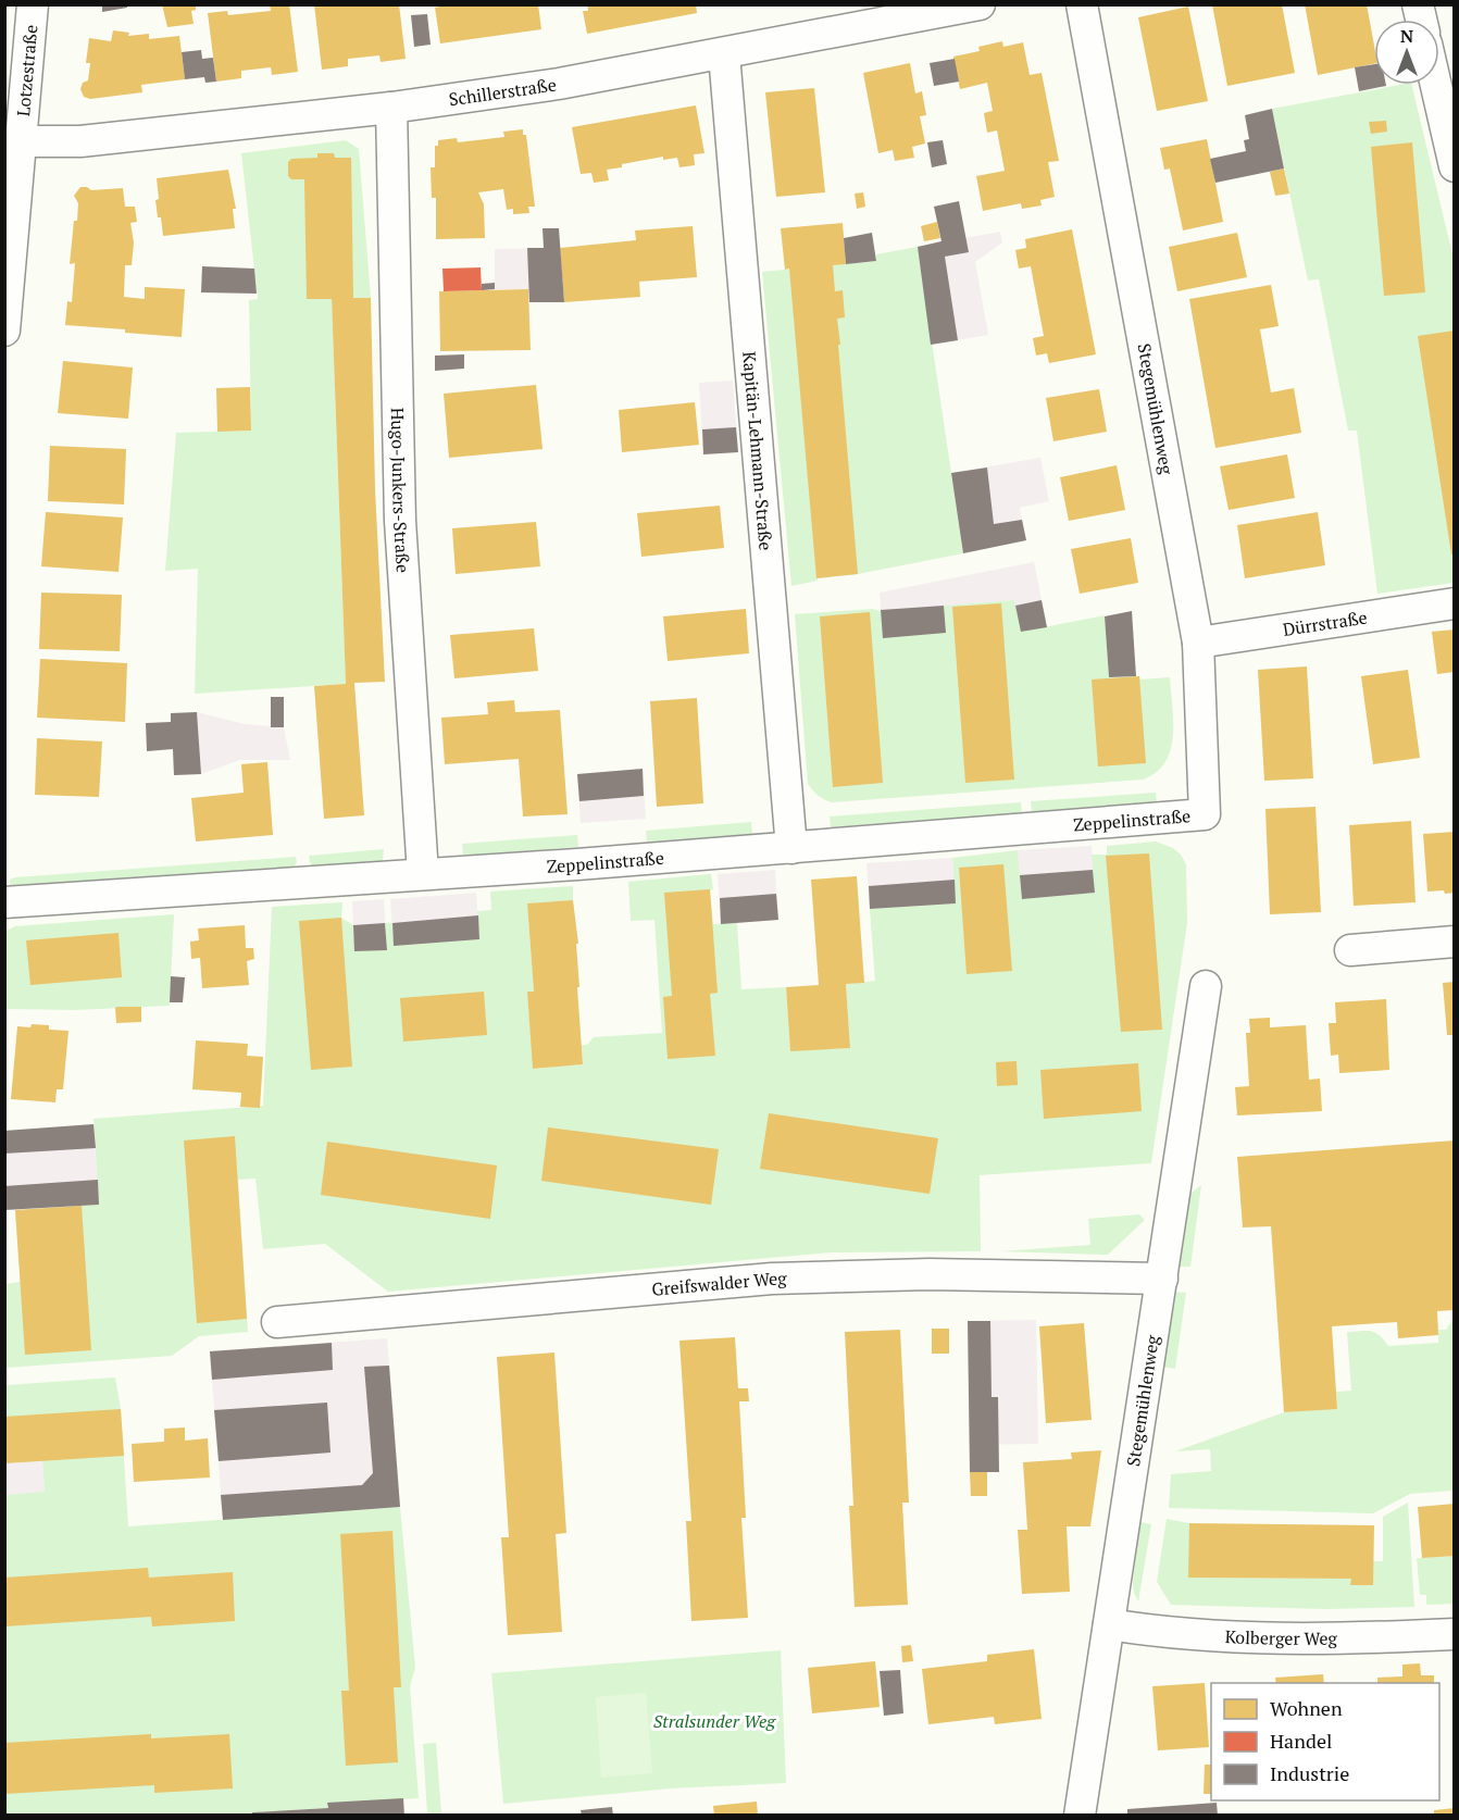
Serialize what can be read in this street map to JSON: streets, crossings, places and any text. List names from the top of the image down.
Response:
{
  "streets": {
    "street": [
      "Lotzestraße",
      "Schillerstraße",
      "Stegemühlenweg",
      "Kapitän-Lehmann-Straße",
      "Hugo-Junkers-Straße",
      "Dürrstraße",
      "Zeppelinstraße",
      "Greifswalder Weg",
      "Kolberger Weg"
    ]
  },
  "crossings": [
    ["Lotzestraße", "Schillerstraße"],
    ["Schillerstraße", "Kapitän-Lehmann-Straße"],
    ["Schillerstraße", "Hugo-Junkers-Straße"],
    ["Stegemühlenweg", "Dürrstraße"],
    ["Stegemühlenweg", "Zeppelinstraße"],
    ["Stegemühlenweg", "Greifswalder Weg"],
    ["Stegemühlenweg", "Kolberger Weg"],
    ["Kapitän-Lehmann-Straße", "Zeppelinstraße"],
    ["Hugo-Junkers-Straße", "Zeppelinstraße"]
  ],
  "parks": ["Stralsunder Weg"],
  "legend": ["Wohnen", "Handel", "Industrie"],
  "north": "top"
}
